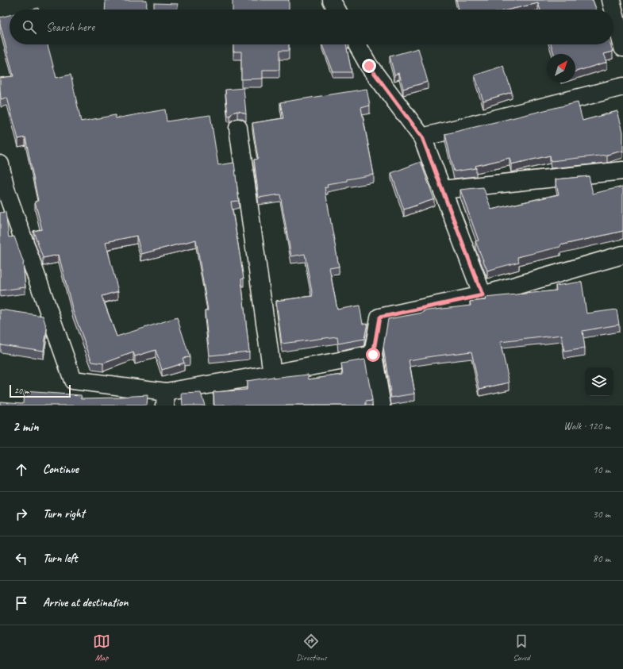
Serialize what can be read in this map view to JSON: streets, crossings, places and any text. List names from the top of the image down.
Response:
{
  "scale_bar": "20 m",
  "north": "top right",
  "page": {
    "search": "Search here",
    "scale": "20 m",
    "heading": ["2 min", "Walk · 120 m"],
    "list": [
      ["Continue", "10 m"],
      ["Turn right", "30 m"],
      ["Turn left", "80 m"],
      "Arrive at destination"
    ],
    "nav": ["Map", "Directions", "Saved"]
  }
}
